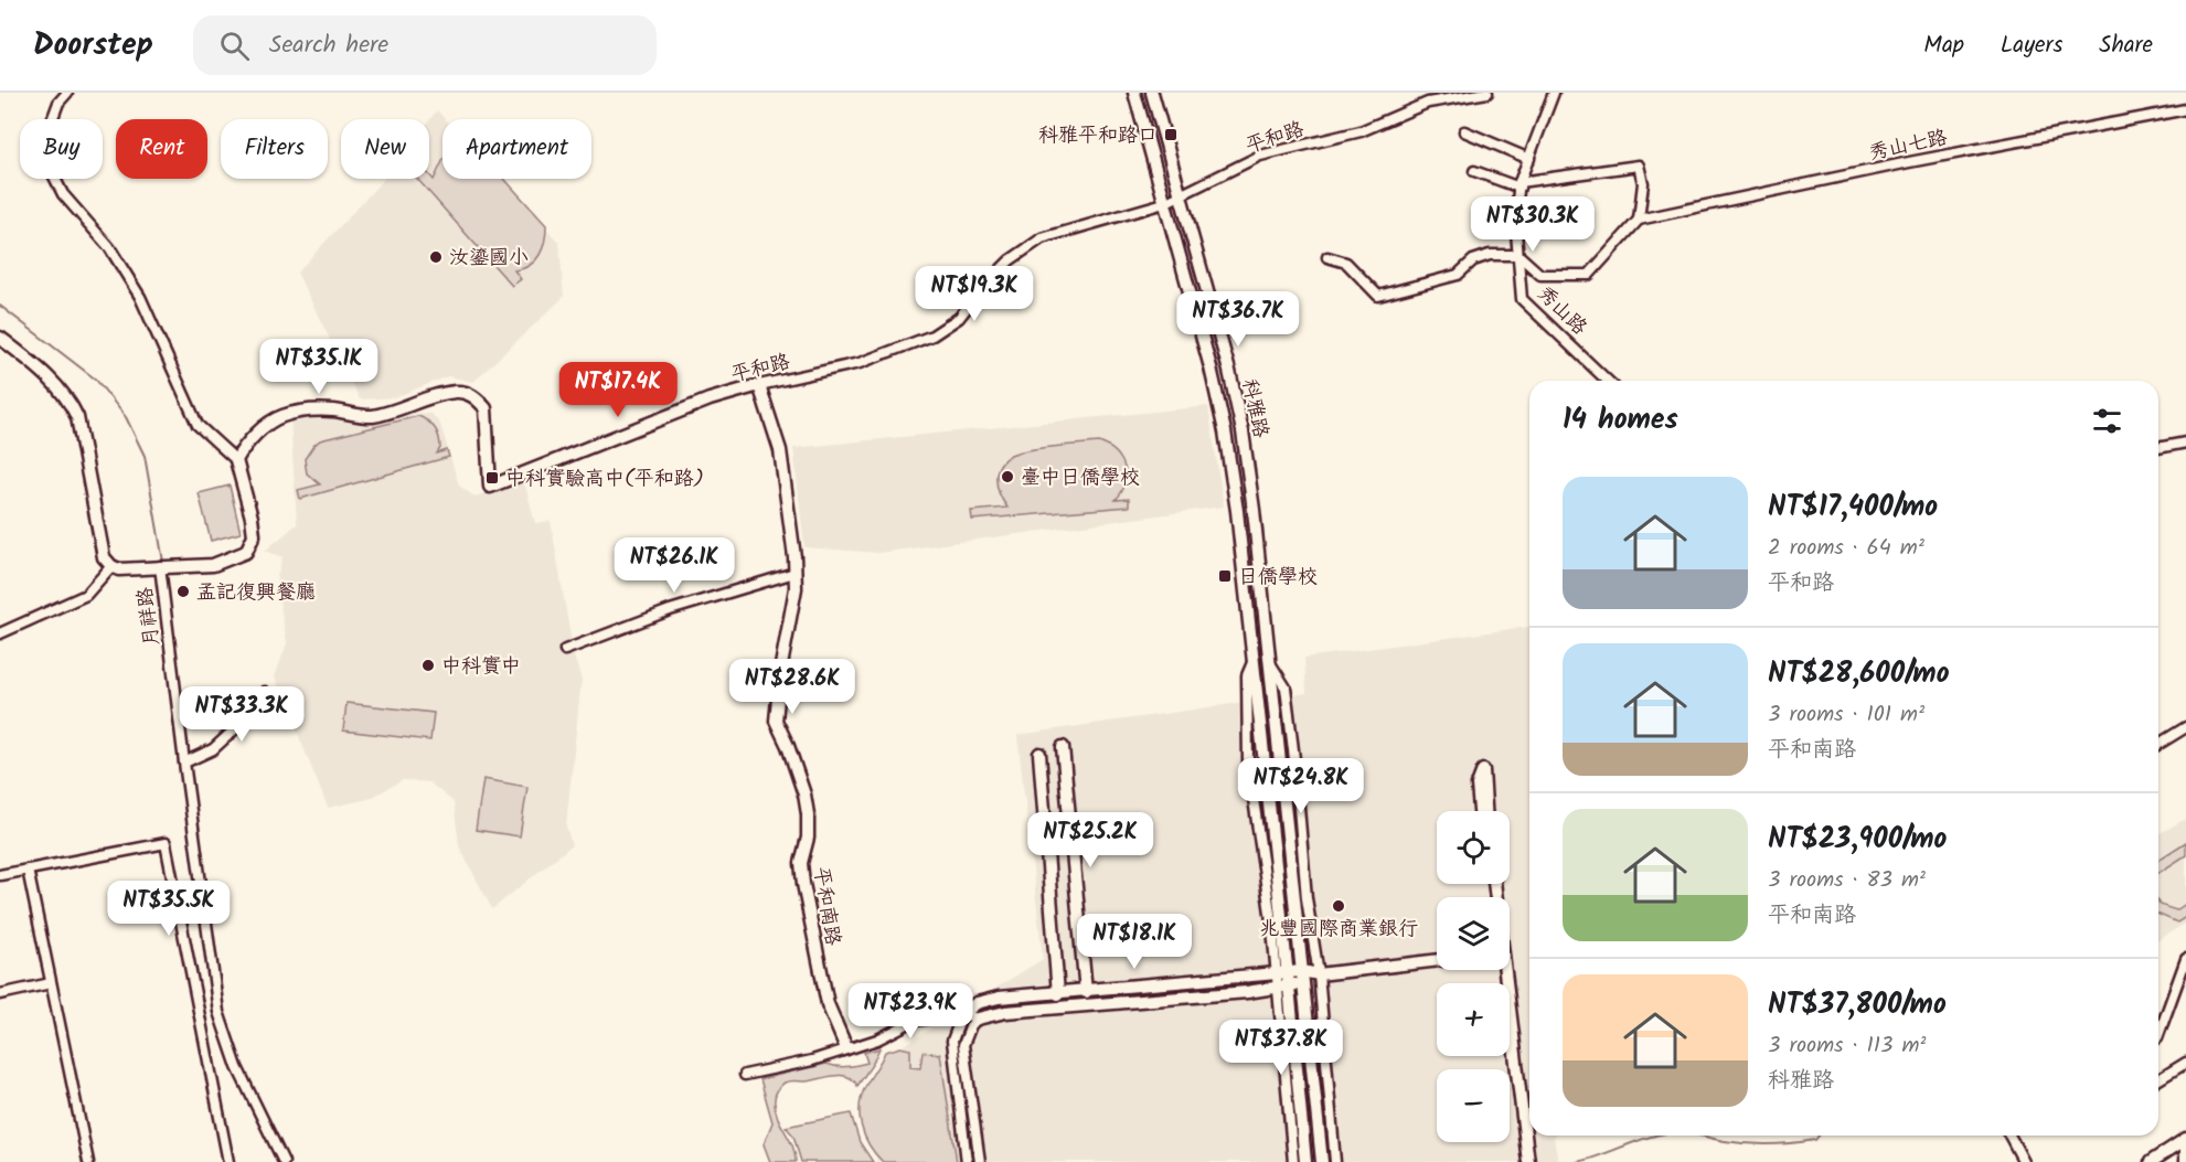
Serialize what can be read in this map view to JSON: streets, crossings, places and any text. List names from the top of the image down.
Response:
{
  "streets": {
    "street": [
      "平和路",
      "秀山七路",
      "秀山路",
      "科雅路",
      "月祥路",
      "平和南路"
    ]
  },
  "crossings": [
    ["平和路", "科雅路"],
    ["平和路", "平和南路"]
  ],
  "places": {
    "transit": ["科雅平和路口", "中科實驗高中(平和路)", "日僑學校"],
    "other": [
      "汝鎏國小",
      "臺中日僑學校",
      "孟記復興餐廳",
      "中科實中",
      "兆豐國際商業銀行"
    ]
  },
  "page": {
    "header": "Doorstep",
    "search": "Search here",
    "nav": ["Map", "Layers", "Share"],
    "chip": [
      "Buy",
      "Rent",
      "Filters",
      "New",
      "Apartment"
    ],
    "price": [
      "NT$30.3K",
      "NT$19.3K",
      "NT$36.7K",
      "NT$35.1K",
      "NT$17.4K",
      "NT$26.1K",
      "NT$28.6K",
      "NT$33.3K",
      "NT$24.8K",
      "NT$25.2K",
      "NT$35.5K",
      "NT$18.1K",
      "NT$23.9K",
      "NT$37.8K"
    ],
    "heading": "14 homes",
    "list": [
      {
        "name": "NT$17,400/mo",
        "note": "2 rooms · 64 m² · 平和路"
      },
      {
        "name": "NT$28,600/mo",
        "note": "3 rooms · 101 m² · 平和南路"
      },
      {
        "name": "NT$23,900/mo",
        "note": "3 rooms · 83 m² · 平和南路"
      },
      {
        "name": "NT$37,800/mo",
        "note": "3 rooms · 113 m² · 科雅路"
      }
    ],
    "map_buttons": ["+", "−"]
  }
}
